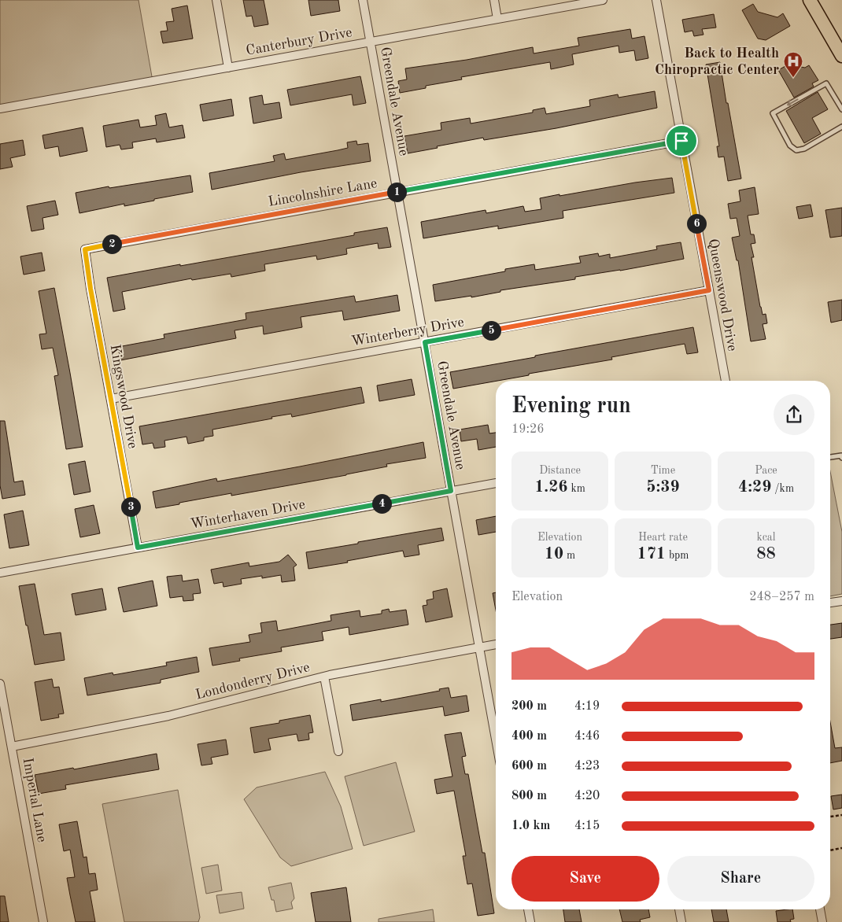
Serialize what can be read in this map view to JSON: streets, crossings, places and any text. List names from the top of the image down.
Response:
{
  "streets": {
    "street": [
      "Canterbury Drive",
      "Greendale Avenue",
      "Lincolnshire Lane",
      "Queenswood Drive",
      "Winterberry Drive",
      "Kingswood Drive",
      "Winterhaven Drive",
      "Londonderry Drive",
      "Imperial Lane"
    ]
  },
  "crossings": [
    ["Canterbury Drive", "Greendale Avenue"],
    ["Greendale Avenue", "Lincolnshire Lane"],
    ["Greendale Avenue", "Winterberry Drive"],
    ["Greendale Avenue", "Winterhaven Drive"],
    ["Greendale Avenue", "Londonderry Drive"],
    ["Lincolnshire Lane", "Queenswood Drive"],
    ["Lincolnshire Lane", "Kingswood Drive"],
    ["Queenswood Drive", "Winterberry Drive"],
    ["Winterberry Drive", "Kingswood Drive"],
    ["Kingswood Drive", "Winterhaven Drive"],
    ["Londonderry Drive", "Imperial Lane"]
  ],
  "places": {
    "hospital": ["Back to Health Chiropractic Center"]
  },
  "page": {
    "pins": [
      "1",
      "6",
      "2",
      "5",
      "4",
      "3"
    ],
    "heading": ["Evening run", "19:26"],
    "stats": [
      ["Distance", "1.26 km"],
      ["Time", "5:39"],
      ["Pace", "4:29 /km"],
      ["Elevation", "10 m"],
      ["Heart rate", "171 bpm"],
      ["kcal", "88"]
    ],
    "chart": ["Elevation", "248–257 m"],
    "list": [
      {
        "name": "200 m",
        "note": "4:19"
      },
      {
        "name": "400 m",
        "note": "4:46"
      },
      {
        "name": "600 m",
        "note": "4:23"
      },
      {
        "name": "800 m",
        "note": "4:20"
      },
      {
        "name": "1.0 km",
        "note": "4:15"
      }
    ],
    "buttons": ["Save", "Share"]
  }
}
